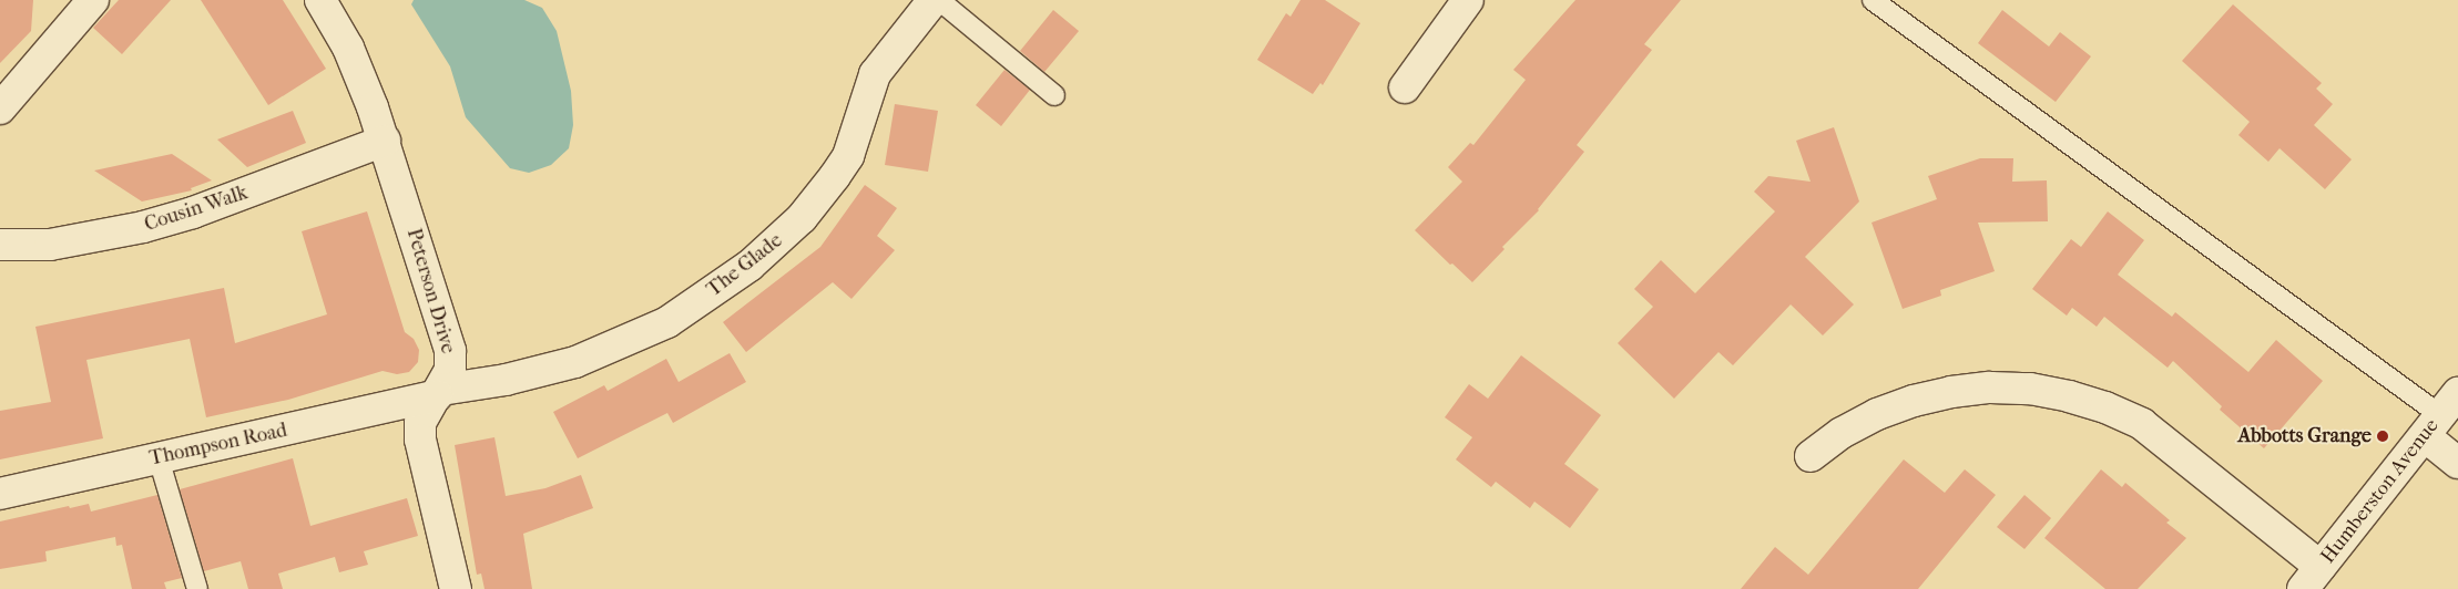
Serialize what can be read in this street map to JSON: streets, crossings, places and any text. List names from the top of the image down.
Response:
{
  "streets": {
    "street": [
      "Cousin Walk",
      "The Glade",
      "Peterson Drive",
      "Thompson Road",
      "Humberston Avenue"
    ]
  },
  "crossings": [
    ["Cousin Walk", "Peterson Drive"],
    ["The Glade", "Peterson Drive"],
    ["The Glade", "Thompson Road"],
    ["Peterson Drive", "Thompson Road"]
  ],
  "places": ["Abbotts Grange"]
}
